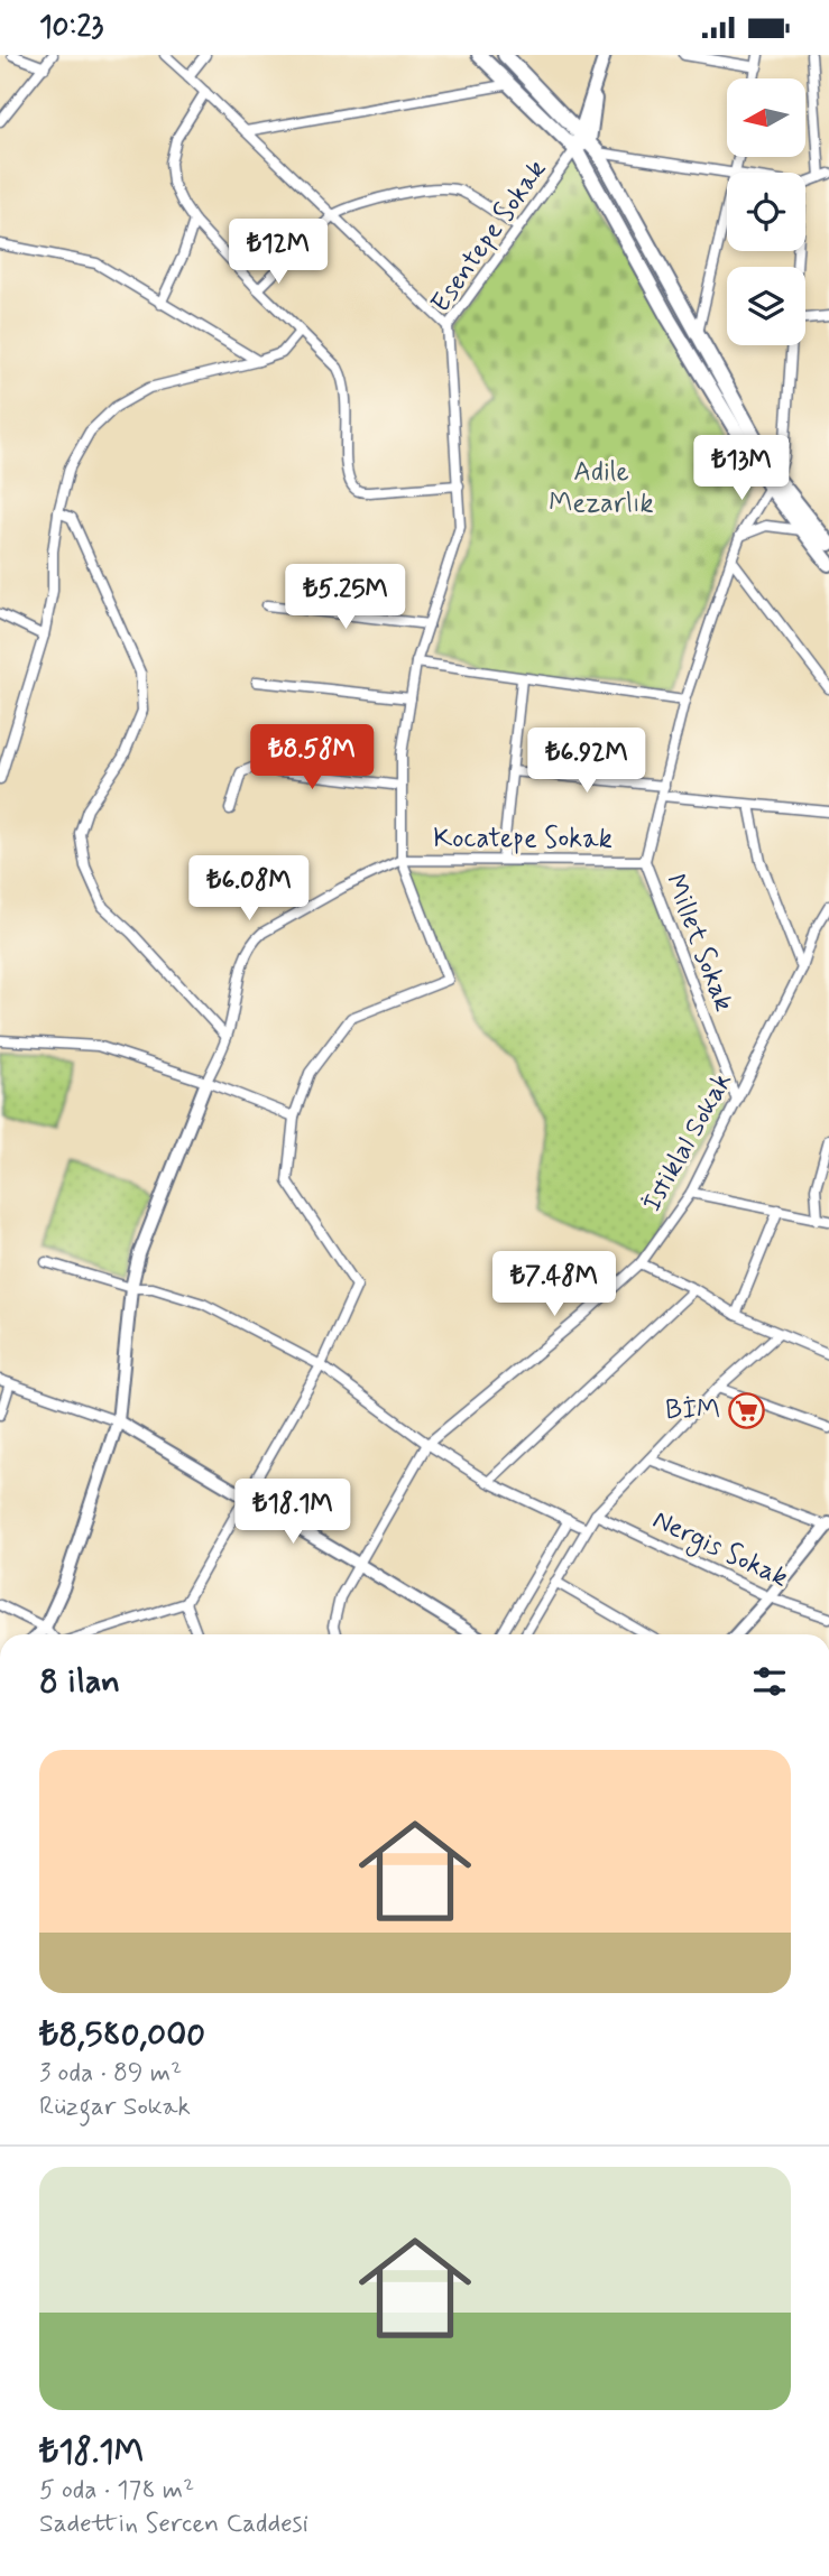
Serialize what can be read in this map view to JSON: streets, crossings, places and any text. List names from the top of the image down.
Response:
{
  "streets": {
    "street": [
      "Esentepe Sokak",
      "Kocatepe Sokak",
      "Millet Sokak",
      "İstiklal Sokak",
      "Nergis Sokak"
    ]
  },
  "crossings": [
    ["Esentepe Sokak", "Kocatepe Sokak"],
    ["Kocatepe Sokak", "Millet Sokak"],
    ["Millet Sokak", "İstiklal Sokak"]
  ],
  "parks": ["Adile Mezarlık"],
  "places": {
    "supermarket": ["BİM"]
  },
  "north": "left",
  "page": {
    "status": "10:23",
    "price": [
      "₺12M",
      "₺13M",
      "₺5.25M",
      "₺8.58M",
      "₺6.92M",
      "₺6.08M",
      "₺7.48M",
      "₺18.1M"
    ],
    "heading": "8 ilan",
    "list": [
      {
        "name": "₺8,580,000",
        "note": "3 oda · 89 m² · Rüzgar Sokak"
      },
      {
        "name": "₺18.1M",
        "note": "5 oda · 178 m² · Sadettin Sercen Caddesi"
      }
    ]
  }
}
